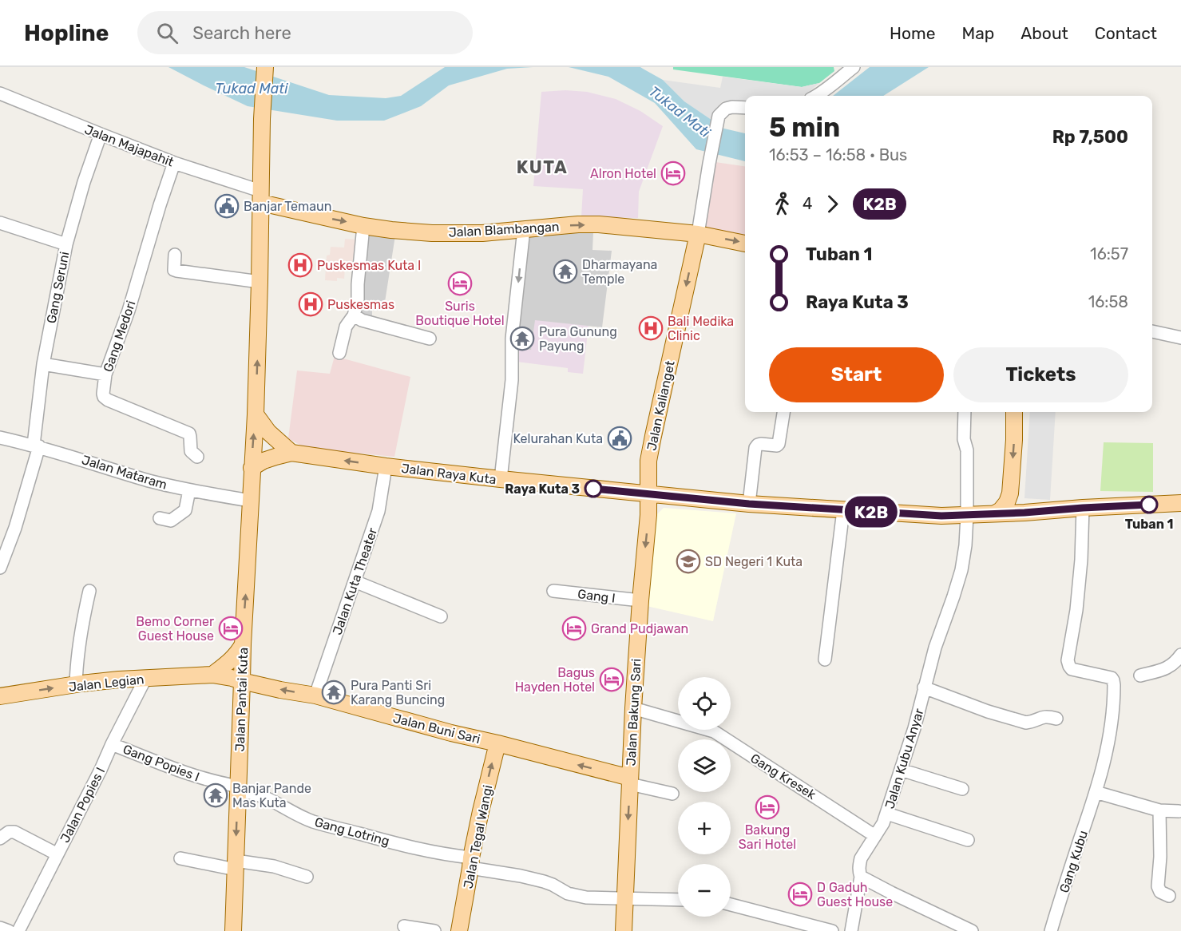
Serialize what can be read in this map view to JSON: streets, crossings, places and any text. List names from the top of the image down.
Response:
{
  "streets": {
    "main road": [
      "Jalan Blambangan",
      "Jalan Kalianget",
      "Jalan Raya Kuta",
      "Jalan Legian",
      "Jalan Pantai Kuta",
      "Jalan Bakung Sari",
      "Jalan Buni Sari",
      "Jalan Tegal Wangi"
    ],
    "street": [
      "Jalan Majapahit",
      "Gang Seruni",
      "Gang Medori",
      "Jalan Mataram",
      "Jalan Kuta Theater",
      "Gang I",
      "Jalan Kubu Anyar",
      "Gang Popies I",
      "Gang Kresek",
      "Jalan Popies I",
      "Gang Lotring",
      "Gang Kubu"
    ]
  },
  "crossings": [
    ["Jalan Majapahit", "Jalan Blambangan"],
    ["Jalan Majapahit", "Gang Seruni"],
    ["Jalan Majapahit", "Gang Medori"],
    ["Jalan Blambangan", "Jalan Kalianget"],
    ["Gang Seruni", "Jalan Mataram"],
    ["Jalan Kalianget", "Jalan Raya Kuta"],
    ["Jalan Kalianget", "Jalan Bakung Sari"],
    ["Jalan Mataram", "Jalan Pantai Kuta"],
    ["Jalan Raya Kuta", "Jalan Kuta Theater"],
    ["Jalan Raya Kuta", "Jalan Pantai Kuta"],
    ["Jalan Raya Kuta", "Jalan Bakung Sari"],
    ["Jalan Raya Kuta", "Jalan Kubu Anyar"],
    ["Jalan Raya Kuta", "Gang Kubu"],
    ["Jalan Kuta Theater", "Jalan Buni Sari"],
    ["Gang I", "Jalan Bakung Sari"],
    ["Jalan Legian", "Jalan Pantai Kuta"],
    ["Jalan Legian", "Jalan Buni Sari"],
    ["Jalan Legian", "Jalan Popies I"],
    ["Jalan Pantai Kuta", "Jalan Buni Sari"],
    ["Jalan Pantai Kuta", "Gang Popies I"],
    ["Jalan Pantai Kuta", "Gang Lotring"],
    ["Jalan Bakung Sari", "Jalan Buni Sari"],
    ["Jalan Bakung Sari", "Gang Kresek"],
    ["Jalan Bakung Sari", "Gang Lotring"],
    ["Jalan Buni Sari", "Jalan Tegal Wangi"],
    ["Jalan Kubu Anyar", "Gang Kresek"],
    ["Gang Popies I", "Jalan Popies I"],
    ["Gang Popies I", "Gang Lotring"],
    ["Gang Lotring", "Jalan Tegal Wangi"]
  ],
  "one_way": [
    "Jalan Blambangan",
    "Jalan Kalianget",
    "Jalan Bakung Sari",
    "Jalan Buni Sari",
    "Jalan Tegal Wangi"
  ],
  "districts": ["KUTA"],
  "water": ["Tukad Mati"],
  "places": {
    "hotel": [
      "Alron Hotel",
      "Suris Boutique Hotel",
      "Bemo Corner Guest House",
      "Grand Pudjawan",
      "Bagus Hayden Hotel",
      "Bakung Sari Hotel",
      "D Gaduh Guest House"
    ],
    "public building": ["Banjar Temaun", "Kelurahan Kuta"],
    "hospital": ["Puskesmas Kuta I", "Puskesmas", "Bali Medika Clinic"],
    "temple": [
      "Dharmayana Temple",
      "Pura Gunung Payung",
      "Pura Panti Sri Karang Buncing",
      "Banjar Pande Mas Kuta"
    ],
    "other": ["Raya Kuta 3", "Tuban 1"],
    "school or university": ["SD Negeri 1 Kuta"]
  },
  "lines": ["bus line K2B"],
  "page": {
    "header": "Hopline",
    "search": "Search here",
    "nav": [
      "Home",
      "Map",
      "About",
      "Contact"
    ],
    "on_map": "K2B",
    "heading": ["5 min", "16:53 – 16:58 · Bus", "Rp 7,500"],
    "legs": ["4", "K2B"],
    "list": [
      {
        "name": "Tuban 1",
        "value": "16:57"
      },
      {
        "name": "Raya Kuta 3",
        "value": "16:58"
      }
    ],
    "buttons": ["Start", "Tickets"],
    "map_buttons": ["+", "−"]
  }
}
